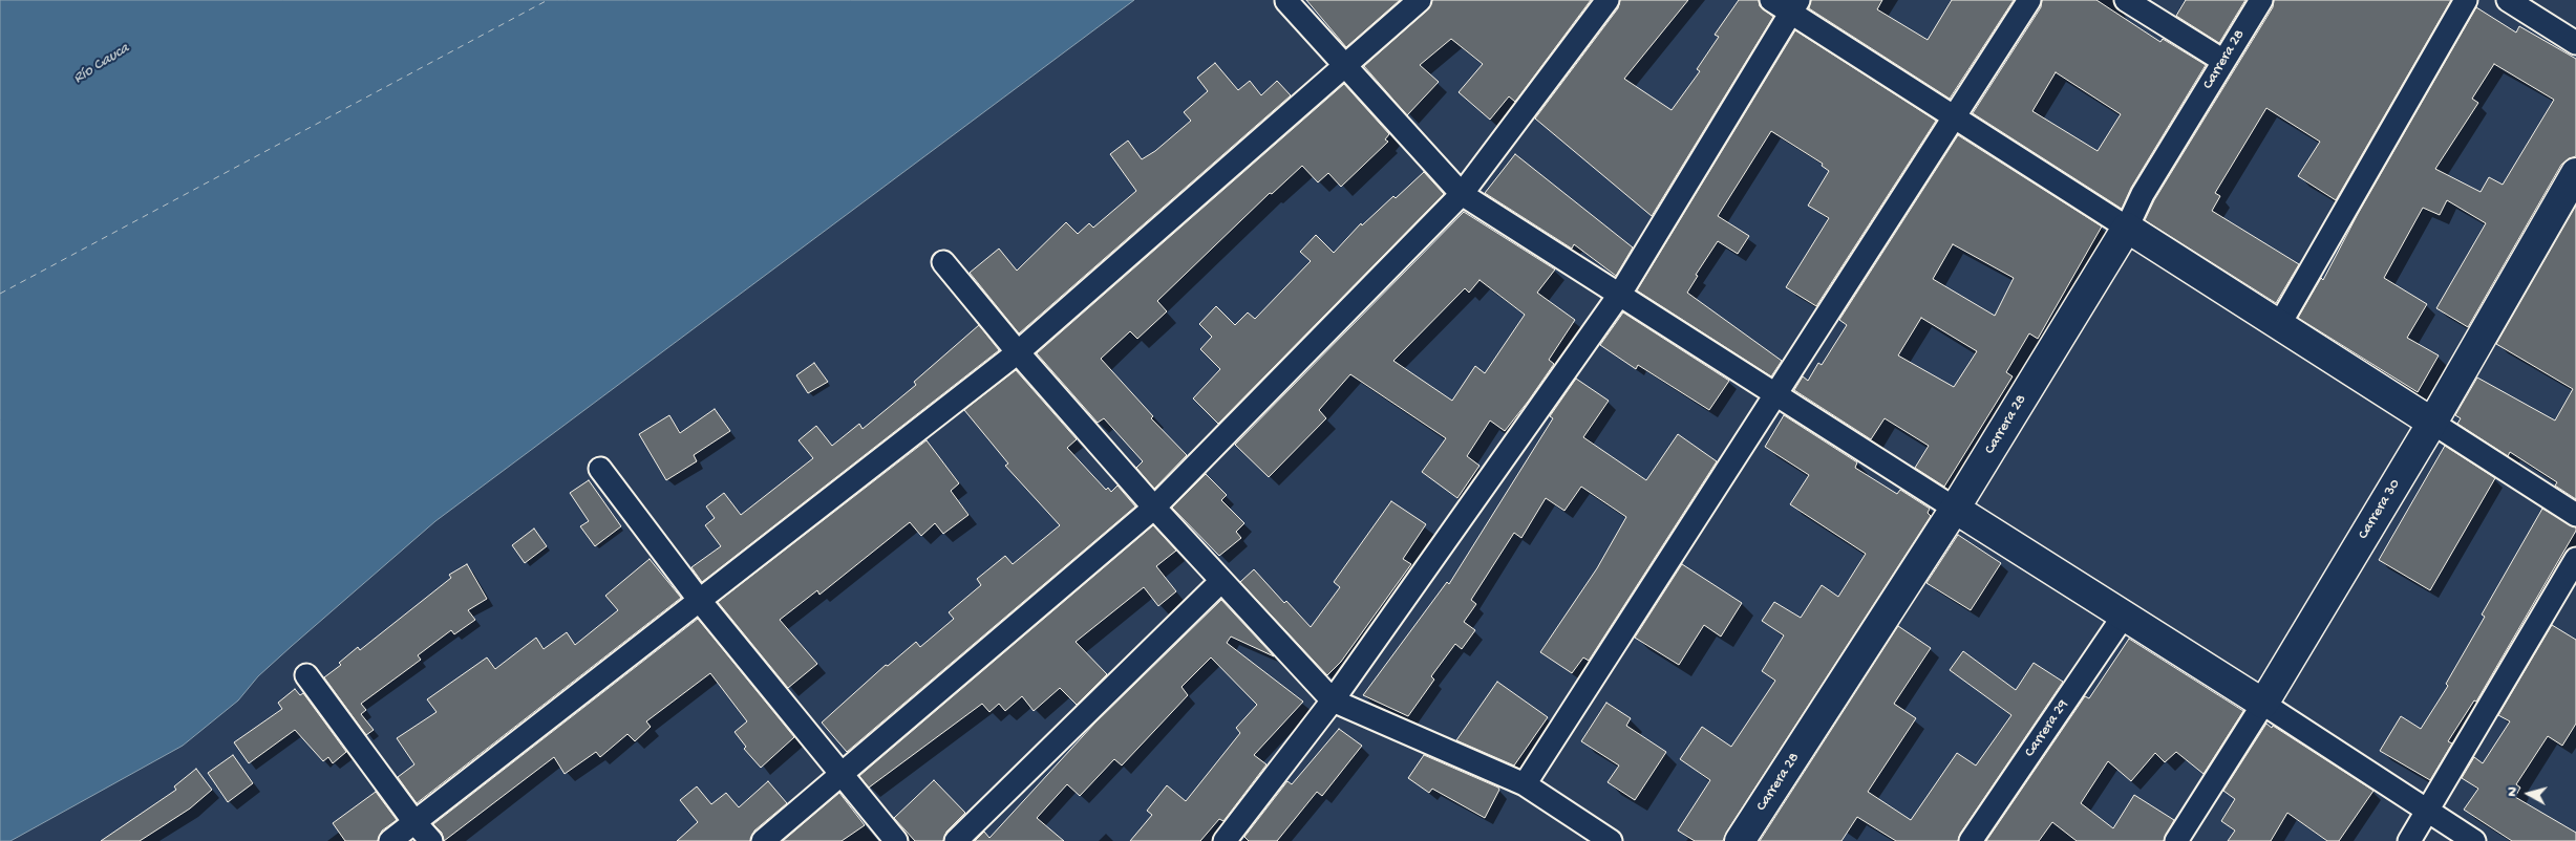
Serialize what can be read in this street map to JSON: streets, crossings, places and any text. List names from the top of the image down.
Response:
{
  "streets": {
    "main road": ["Carrera 28", "Carrera 30"],
    "street": ["Carrera 29"]
  },
  "water": ["Río Cauca"],
  "north": "left"
}
